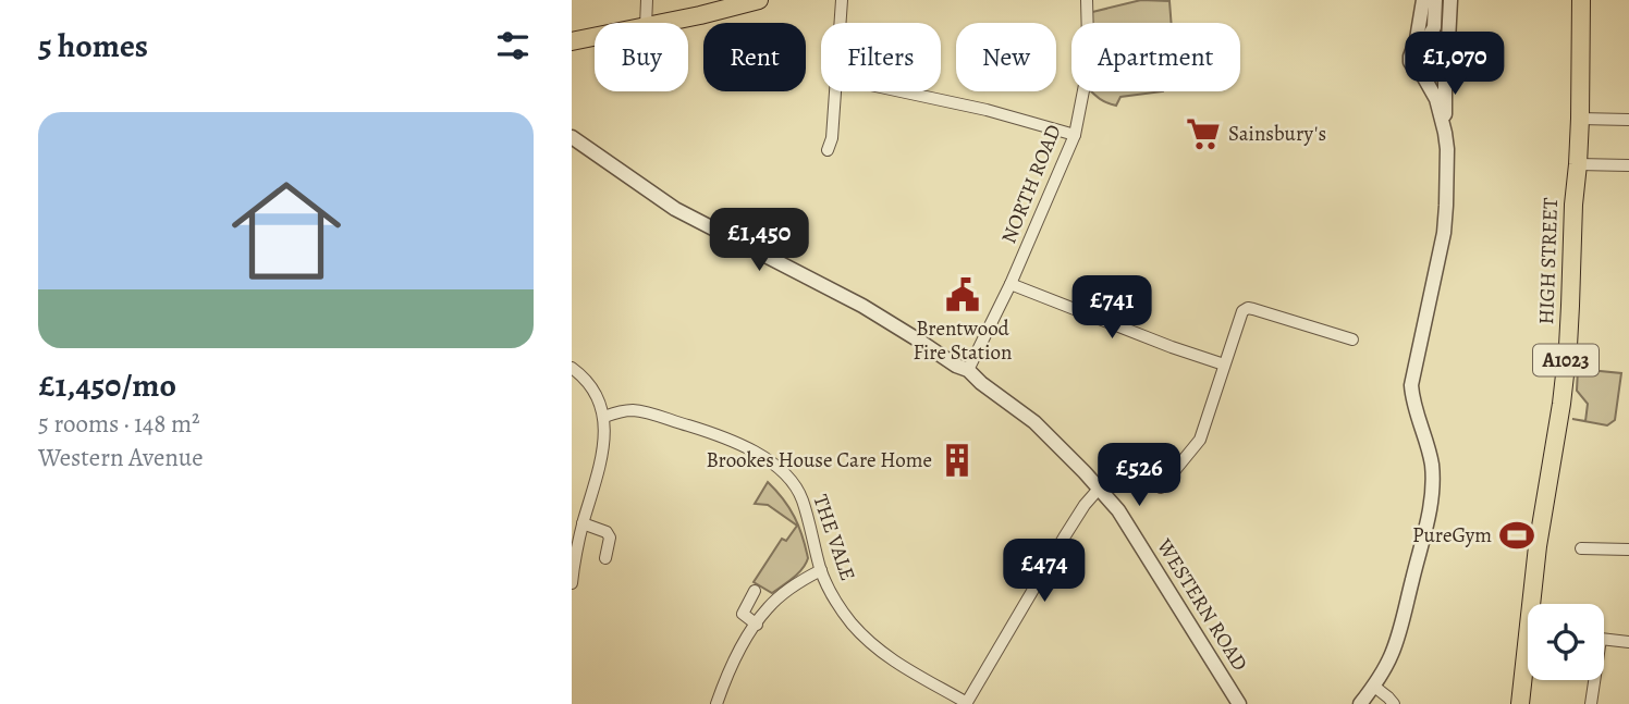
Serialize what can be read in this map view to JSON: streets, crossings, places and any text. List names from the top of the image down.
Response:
{
  "streets": {
    "main road": ["HIGH STREET", "A1023"],
    "street": ["NORTH ROAD", "THE VALE", "WESTERN ROAD"]
  },
  "crossings": [
    ["NORTH ROAD", "WESTERN ROAD"]
  ],
  "places": {
    "supermarket": ["Sainsbury's"],
    "public building": ["Brentwood Fire Station"],
    "building": ["Brookes House Care Home"],
    "sports": ["PureGym"]
  },
  "page": {
    "heading": "5 homes",
    "chip": [
      "Buy",
      "Rent",
      "Filters",
      "New",
      "Apartment"
    ],
    "price": [
      "£1,070",
      "£1,450",
      "£741",
      "£526",
      "£474"
    ],
    "list": [
      {
        "name": "£1,450/mo",
        "note": "5 rooms · 148 m² · Western Avenue"
      }
    ]
  }
}
